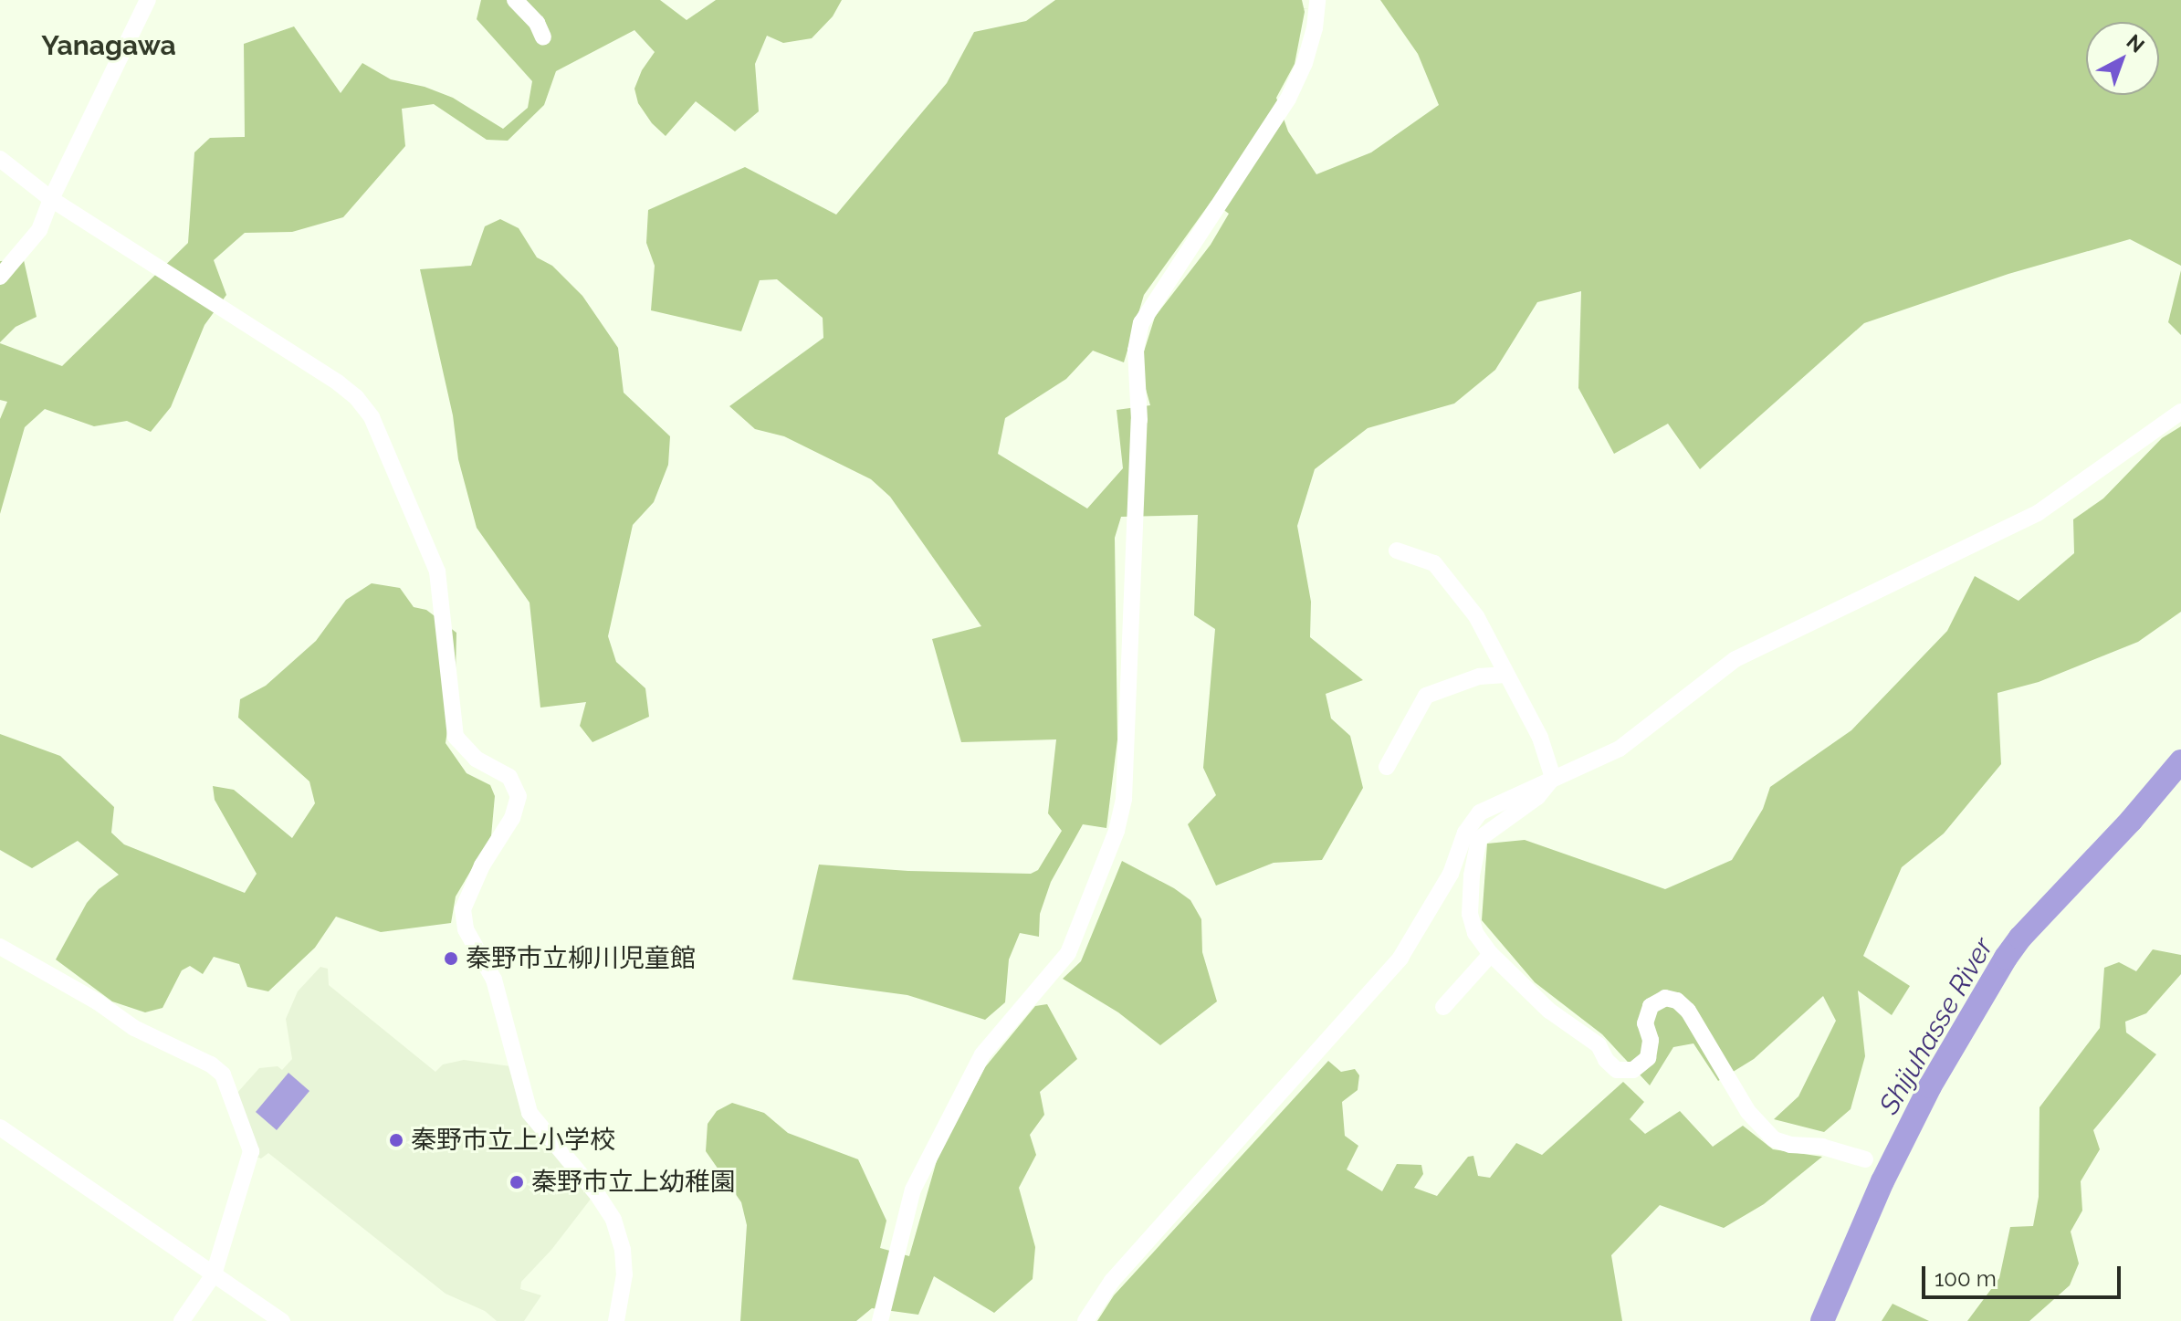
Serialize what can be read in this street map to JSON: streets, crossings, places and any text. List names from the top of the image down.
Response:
{
  "districts": ["Yanagawa"],
  "water": ["Shijuhasse River"],
  "places": ["秦野市立柳川児童館", "秦野市立上小学校", "秦野市立上幼稚園"],
  "scale_bar": "100 m",
  "north": "top right"
}
